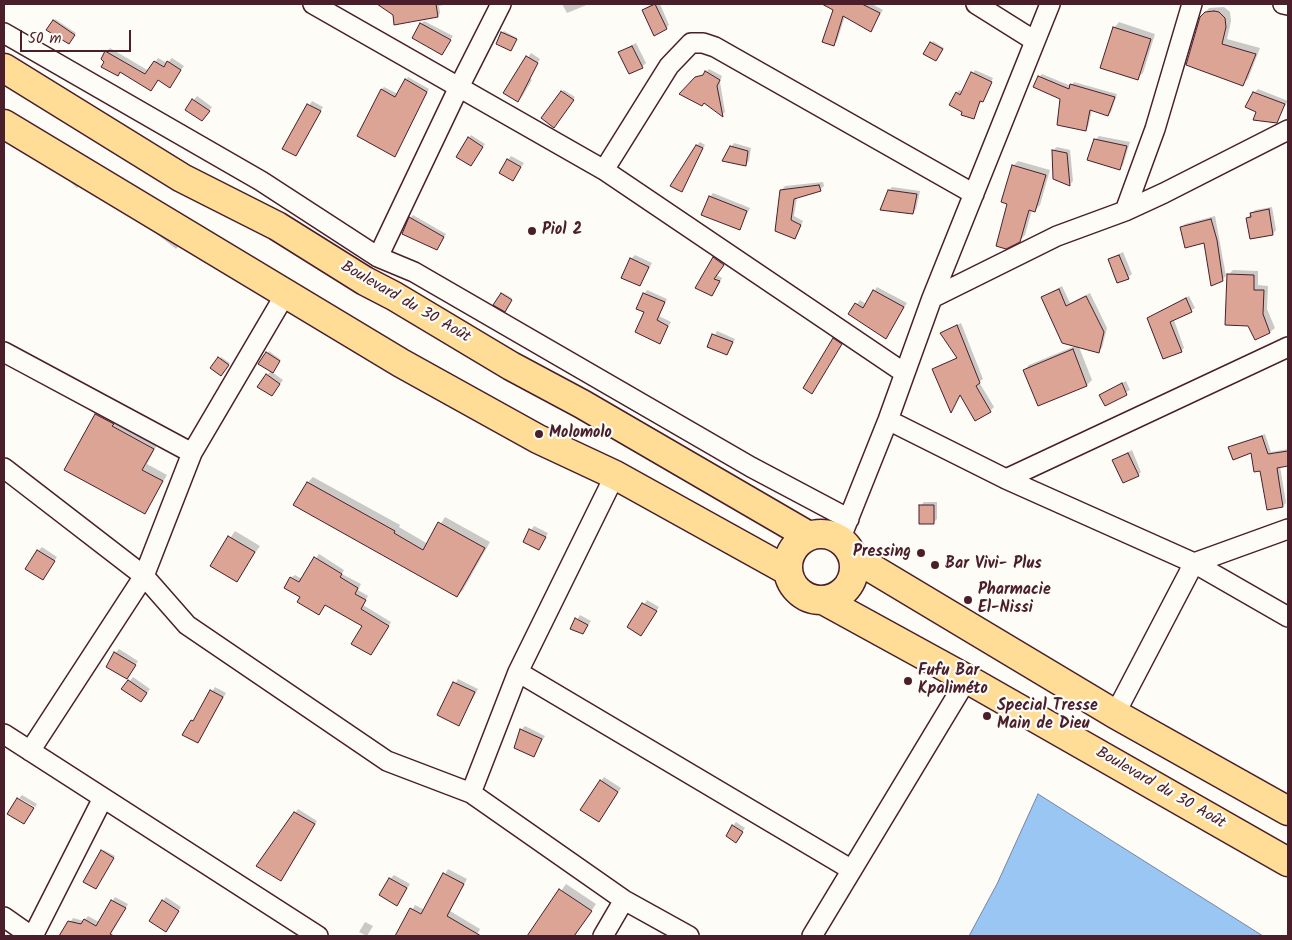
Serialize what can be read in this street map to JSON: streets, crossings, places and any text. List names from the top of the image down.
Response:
{
  "streets": {
    "highway": ["Boulevard du 30 Août"]
  },
  "places": [
    "Piol 2",
    "Molomolo",
    "Pressing",
    "Bar Vivi- Plus",
    "Pharmacie El-Nissi",
    "Fufu Bar Kpaliméto",
    "Special Tresse Main de Dieu"
  ],
  "scale_bar": "50 m"
}
